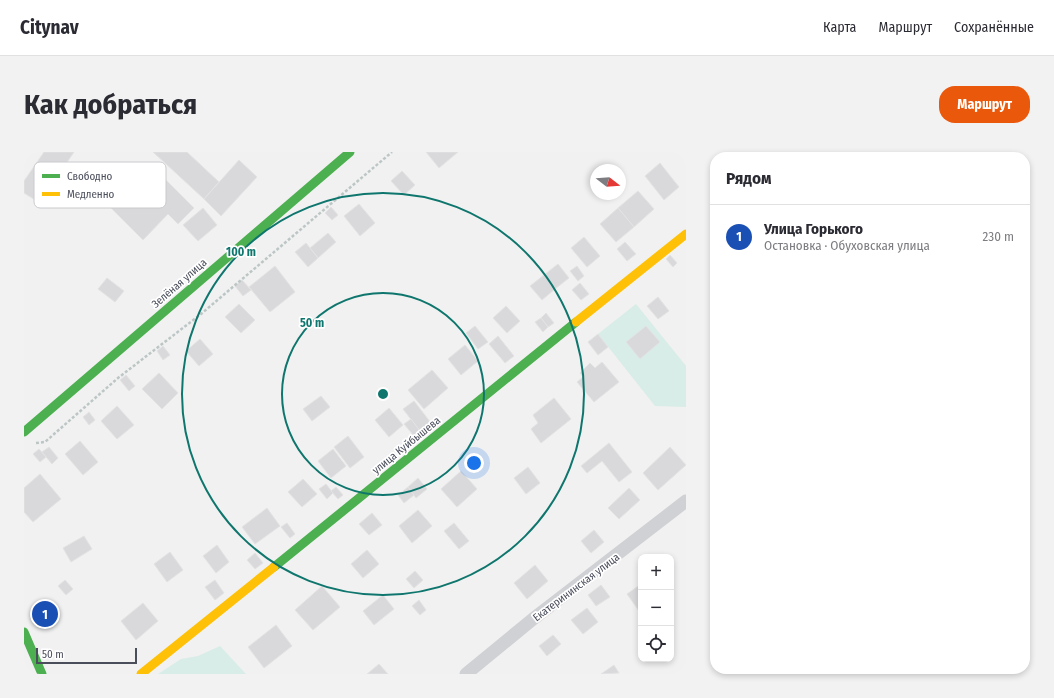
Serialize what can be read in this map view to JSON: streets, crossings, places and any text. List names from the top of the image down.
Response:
{
  "streets": {
    "street": ["Зелёная улица", "улица Куйбышева", "Екатерининская улица"]
  },
  "legend": ["Свободно", "Медленно"],
  "scale_bar": "50 m",
  "north": "right",
  "page": {
    "header": "Citynav",
    "nav": ["Карта", "Маршрут", "Сохранённые"],
    "buttons": "Маршрут",
    "title": "Как добраться",
    "heading": "Рядом",
    "list": [
      {
        "mark": "1",
        "name": "Улица Горького",
        "note": "Остановка · Обуховская улица",
        "value": "230 m"
      }
    ],
    "map_buttons": ["+", "−"],
    "pins": "1",
    "scale": "50 m"
  },
  "rings": ["100 m", "50 m"]
}
